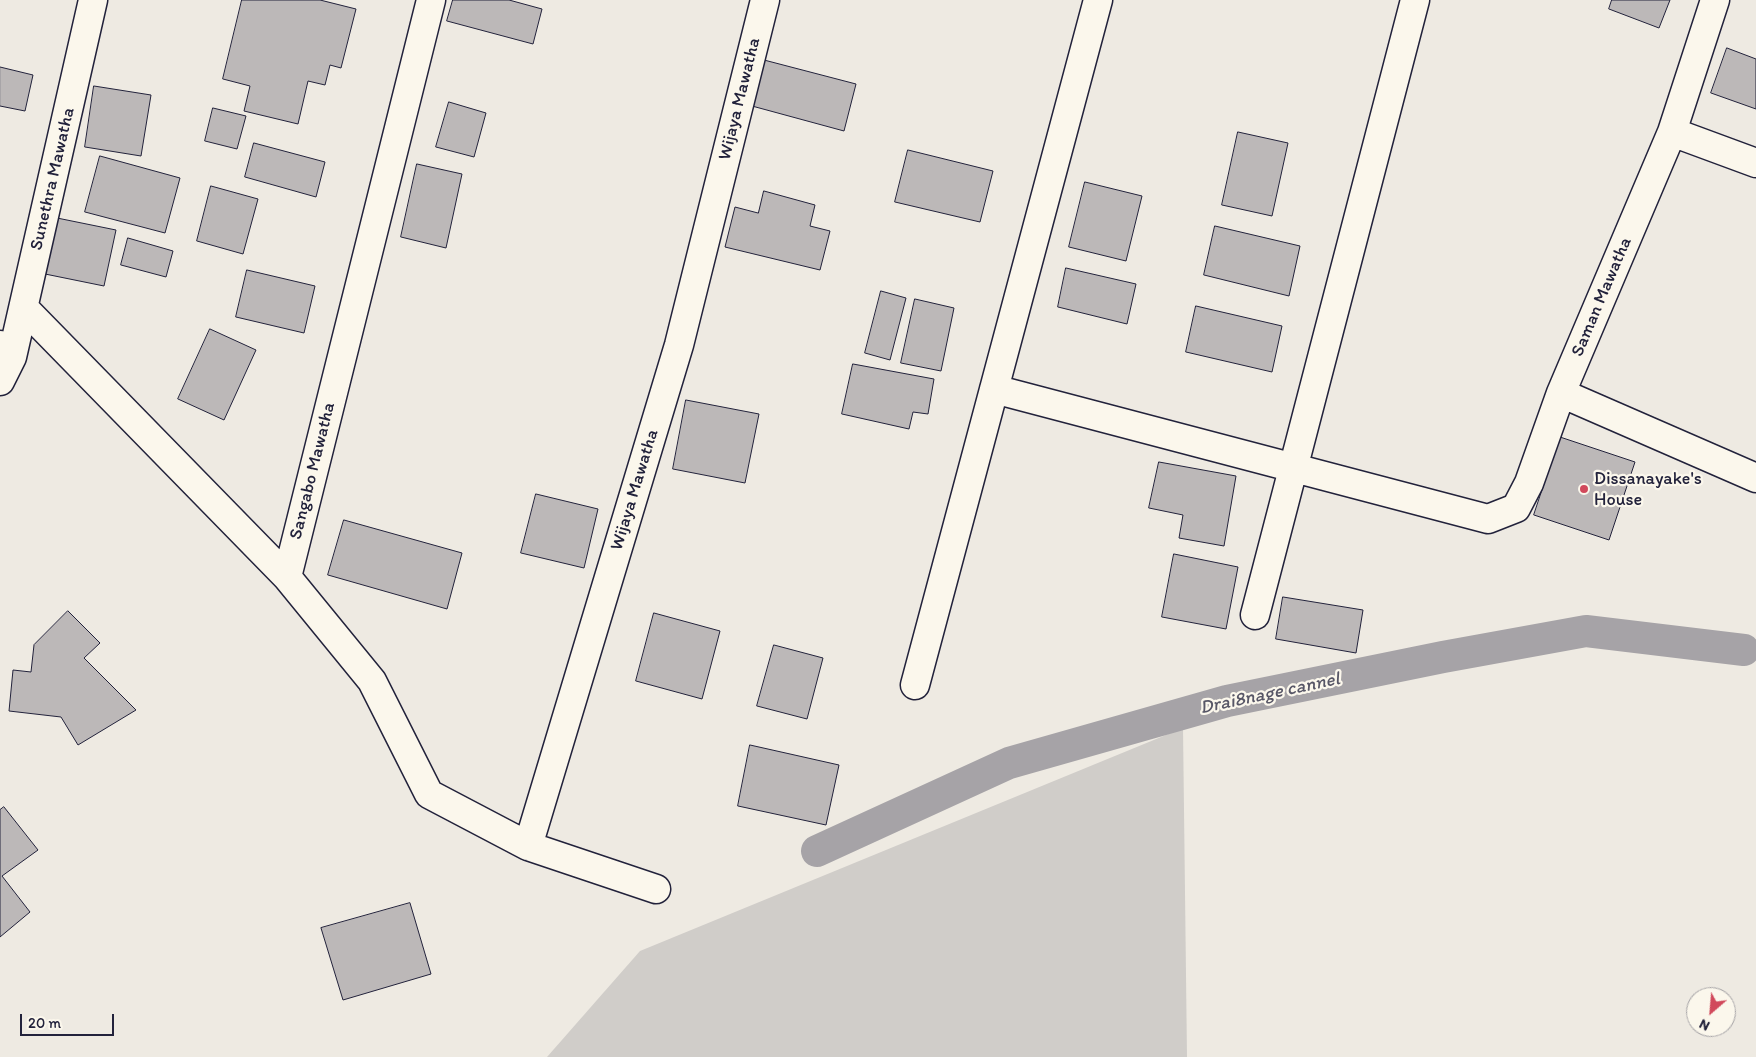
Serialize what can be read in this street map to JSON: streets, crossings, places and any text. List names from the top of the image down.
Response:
{
  "streets": {
    "street": [
      "Wijaya Mawatha",
      "Sunethra Mawatha",
      "Saman Mawatha",
      "Sangabo Mawatha"
    ]
  },
  "water": ["Drai8nage cannel"],
  "places": ["Dissanayake's House"],
  "scale_bar": "20 m",
  "north": "bottom left"
}
